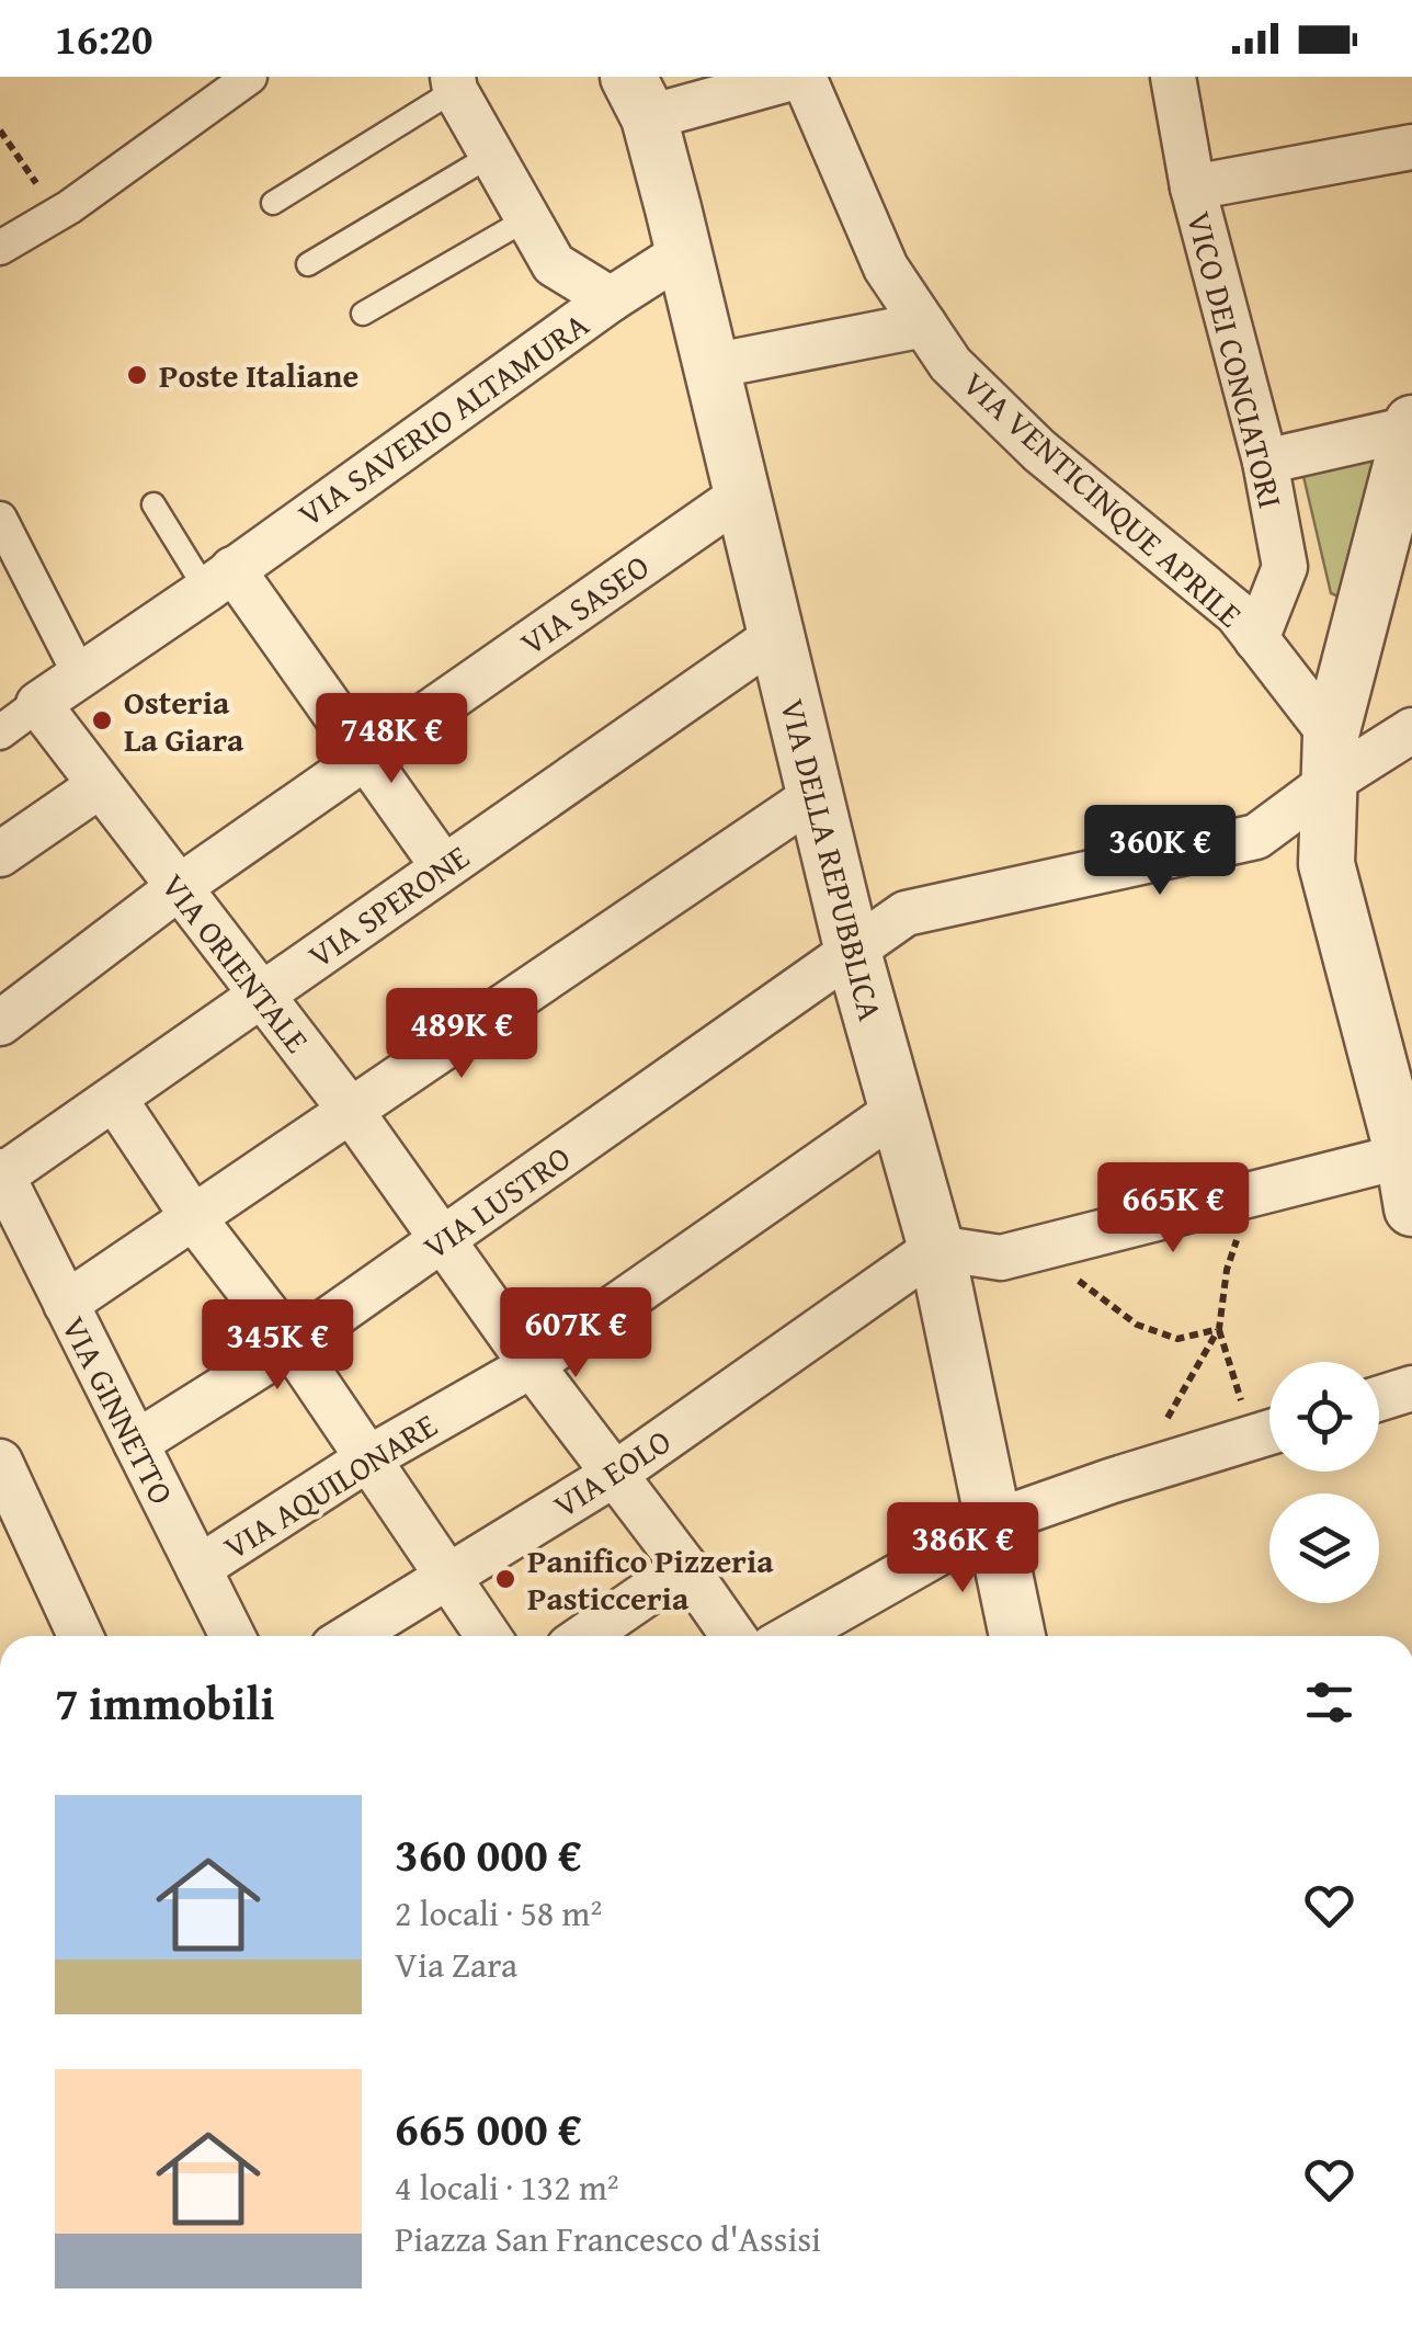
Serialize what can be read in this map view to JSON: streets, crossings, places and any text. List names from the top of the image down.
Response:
{
  "streets": {
    "street": [
      "VICO DEI CONCIATORI",
      "VIA SAVERIO ALTAMURA",
      "VIA VENTICINQUE APRILE",
      "VIA SASEO",
      "VIA DELLA REPUBBLICA",
      "VIA SPERONE",
      "VIA ORIENTALE",
      "VIA LUSTRO",
      "VIA GINNETTO",
      "VIA EOLO",
      "VIA AQUILONARE"
    ]
  },
  "crossings": [
    ["VICO DEI CONCIATORI", "VIA VENTICINQUE APRILE"],
    ["VIA SAVERIO ALTAMURA", "VIA DELLA REPUBBLICA"],
    ["VIA SAVERIO ALTAMURA", "VIA ORIENTALE"],
    ["VIA VENTICINQUE APRILE", "VIA LUSTRO"],
    ["VIA SASEO", "VIA DELLA REPUBBLICA"],
    ["VIA SASEO", "VIA ORIENTALE"],
    ["VIA DELLA REPUBBLICA", "VIA SPERONE"],
    ["VIA DELLA REPUBBLICA", "VIA LUSTRO"],
    ["VIA DELLA REPUBBLICA", "VIA EOLO"],
    ["VIA DELLA REPUBBLICA", "VIA AQUILONARE"],
    ["VIA SPERONE", "VIA ORIENTALE"],
    ["VIA SPERONE", "VIA GINNETTO"],
    ["VIA ORIENTALE", "VIA LUSTRO"],
    ["VIA ORIENTALE", "VIA EOLO"],
    ["VIA ORIENTALE", "VIA AQUILONARE"],
    ["VIA LUSTRO", "VIA GINNETTO"],
    ["VIA GINNETTO", "VIA AQUILONARE"]
  ],
  "places": ["Poste Italiane", "Osteria La Giara", "Panifico Pizzeria Pasticceria"],
  "page": {
    "status": "16:20",
    "price": [
      "748K €",
      "360K €",
      "489K €",
      "665K €",
      "607K €",
      "345K €",
      "386K €"
    ],
    "heading": "7 immobili",
    "list": [
      {
        "name": "360 000 €",
        "note": "2 locali · 58 m² · Via Zara"
      },
      {
        "name": "665 000 €",
        "note": "4 locali · 132 m² · Piazza San Francesco d'Assisi"
      }
    ]
  }
}
